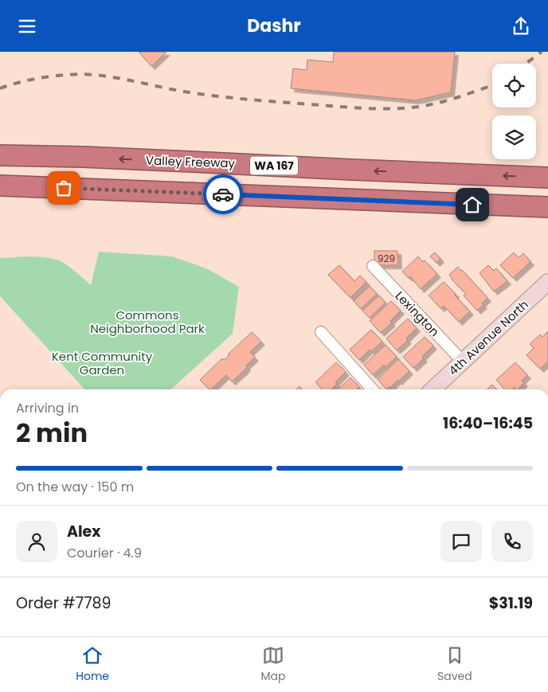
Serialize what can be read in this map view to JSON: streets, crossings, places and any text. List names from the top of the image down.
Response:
{
  "streets": {
    "highway": ["Valley Freeway", "WA 167"],
    "street": ["Lexington", "4th Avenue North"]
  },
  "crossings": [
    ["Lexington", "4th Avenue North"]
  ],
  "parks": ["Commons Neighborhood Park", "Kent Community Garden"],
  "house_numbers": ["929"],
  "page": {
    "header": "Dashr",
    "heading": ["2 min", "Arriving in", "16:40–16:45"],
    "panel": [
      "Alex",
      "Courier · 4.9",
      "Order #7789",
      "$31.19"
    ],
    "bar": "On the way · 150 m",
    "tabs": ["Home", "Map", "Saved"]
  }
}
